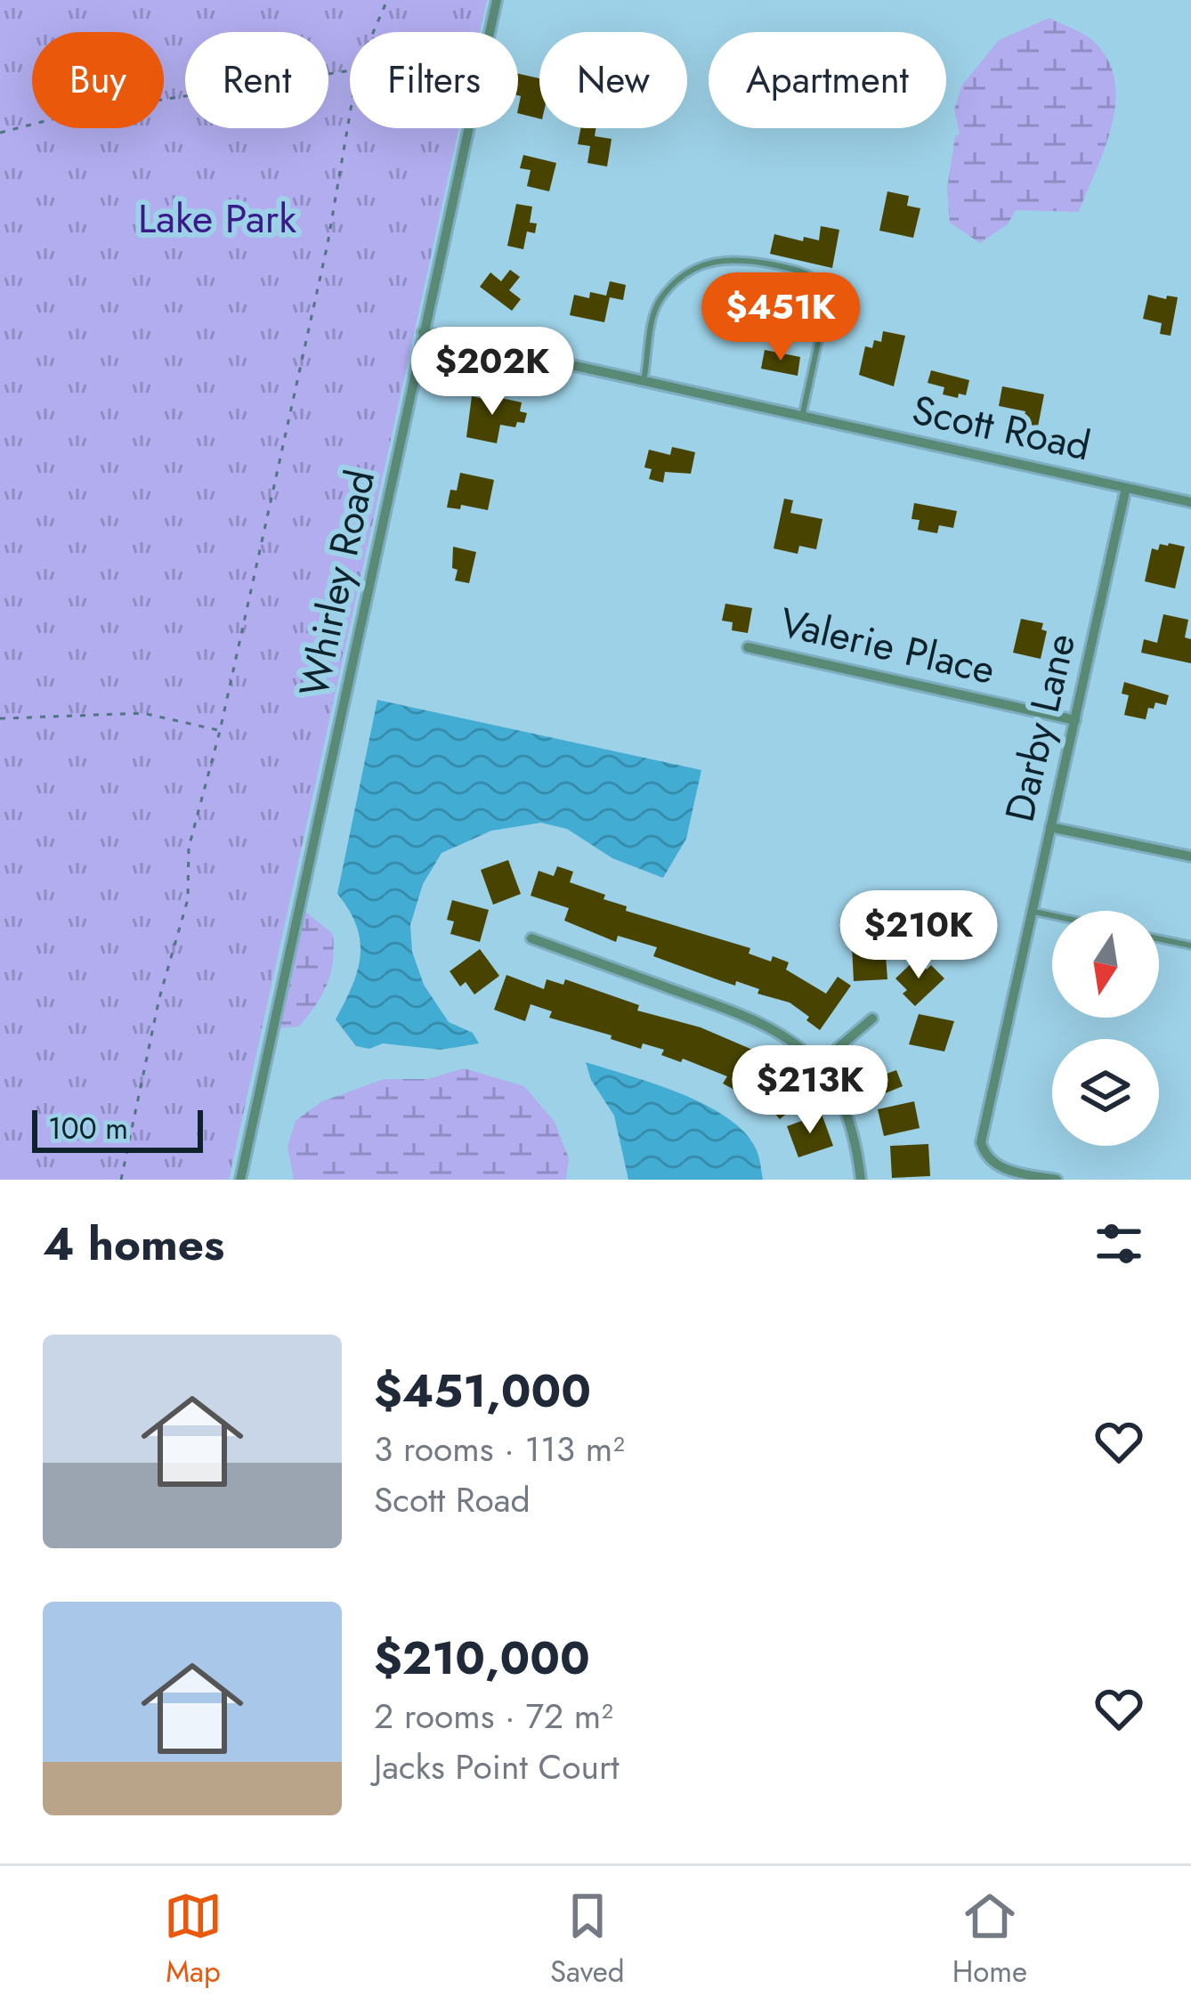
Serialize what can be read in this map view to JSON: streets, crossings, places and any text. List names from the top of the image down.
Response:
{
  "streets": {
    "street": [
      "Scott Road",
      "Whirley Road",
      "Valerie Place",
      "Darby Lane"
    ]
  },
  "crossings": [
    ["Scott Road", "Whirley Road"],
    ["Scott Road", "Darby Lane"],
    ["Valerie Place", "Darby Lane"]
  ],
  "parks": ["Lake Park"],
  "scale_bar": "100 m",
  "north": "bottom",
  "page": {
    "chip": [
      "Buy",
      "Rent",
      "Filters",
      "New",
      "Apartment"
    ],
    "price": [
      "$451K",
      "$202K",
      "$210K",
      "$213K"
    ],
    "scale": "100 m",
    "heading": "4 homes",
    "list": [
      {
        "name": "$451,000",
        "note": "3 rooms · 113 m² · Scott Road"
      },
      {
        "name": "$210,000",
        "note": "2 rooms · 72 m² · Jacks Point Court"
      }
    ],
    "tabs": ["Map", "Saved", "Home"]
  }
}
